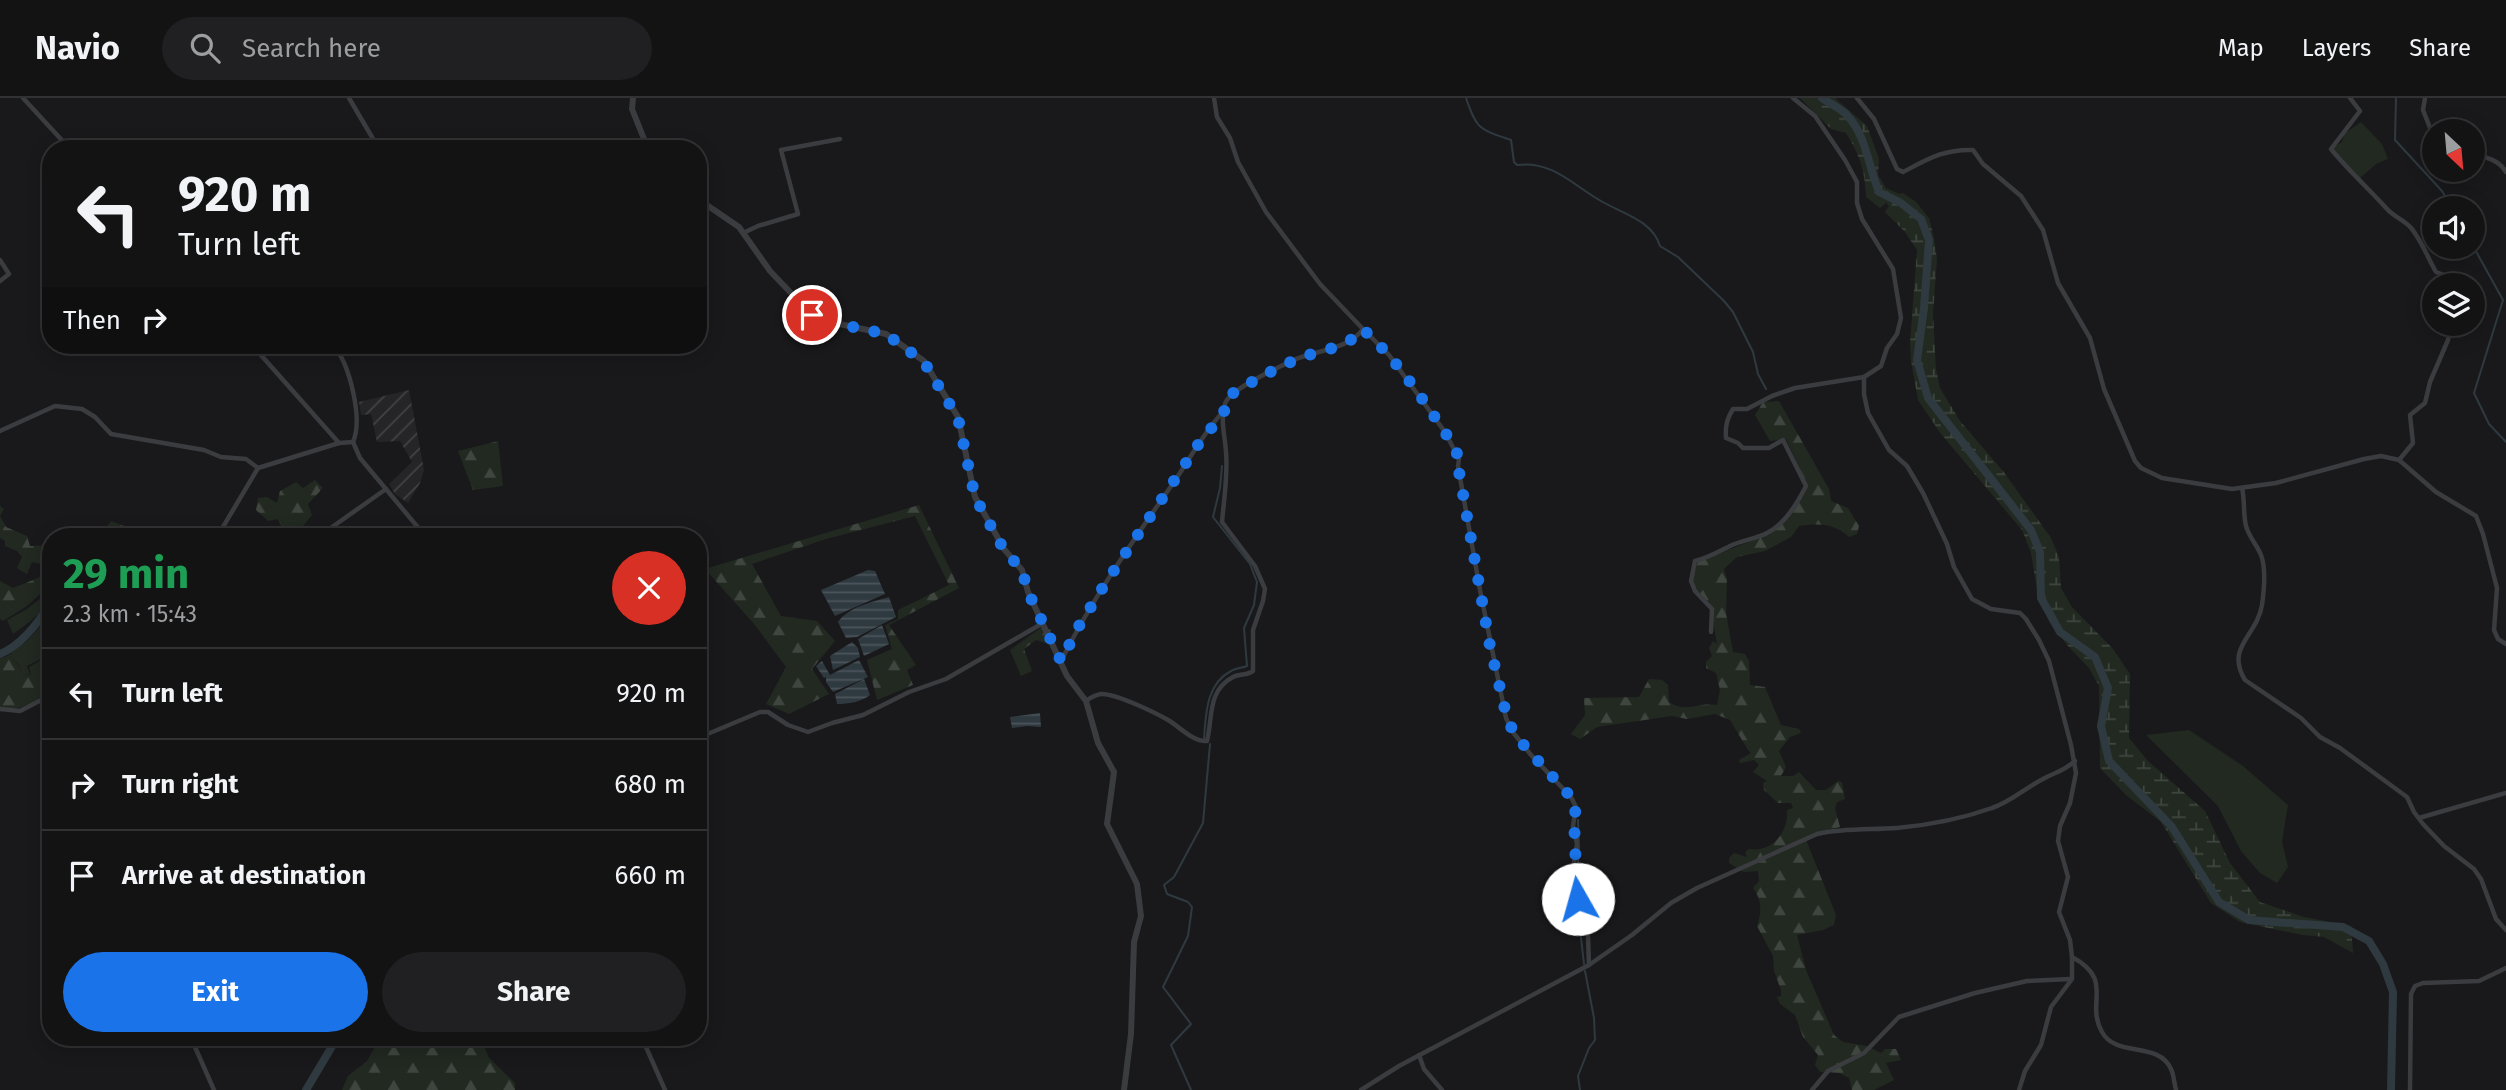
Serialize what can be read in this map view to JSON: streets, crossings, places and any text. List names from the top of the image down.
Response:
{
  "north": "bottom right",
  "page": {
    "header": "Navio",
    "search": "Search here",
    "nav": ["Map", "Layers", "Share"],
    "turn": ["920 m", "Turn left"],
    "then": "Then",
    "heading": ["29 min", "2.3 km · 15:43"],
    "list": [
      {
        "name": "Turn left",
        "value": "920 m"
      },
      {
        "name": "Turn right",
        "value": "680 m"
      },
      {
        "name": "Arrive at destination",
        "value": "660 m"
      }
    ],
    "buttons": ["Exit", "Share"]
  }
}
